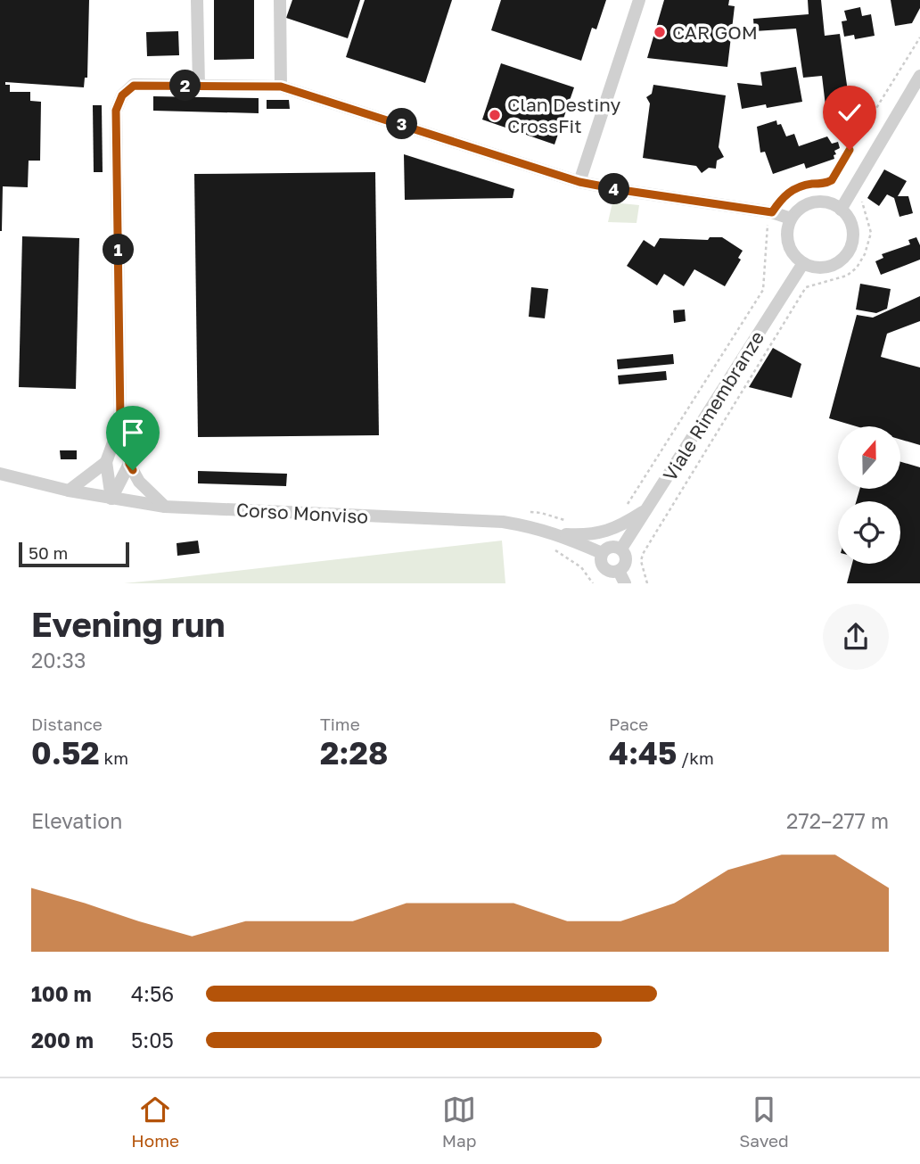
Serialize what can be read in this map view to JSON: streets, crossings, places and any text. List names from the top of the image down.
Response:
{
  "streets": {
    "street": ["Viale Rimembranze", "Corso Monviso"]
  },
  "crossings": [
    ["Viale Rimembranze", "Corso Monviso"]
  ],
  "places": ["CAR GOM", "Clan Destiny CrossFit"],
  "scale_bar": "50 m",
  "north": "top",
  "page": {
    "pins": [
      "2",
      "3",
      "4",
      "1"
    ],
    "scale": "50 m",
    "heading": ["Evening run", "20:33"],
    "stats": [
      ["Distance", "0.52 km"],
      ["Time", "2:28"],
      ["Pace", "4:45 /km"]
    ],
    "chart": ["Elevation", "272–277 m"],
    "list": [
      {
        "name": "100 m",
        "note": "4:56"
      },
      {
        "name": "200 m",
        "note": "5:05"
      }
    ],
    "tabs": ["Home", "Map", "Saved"]
  }
}
